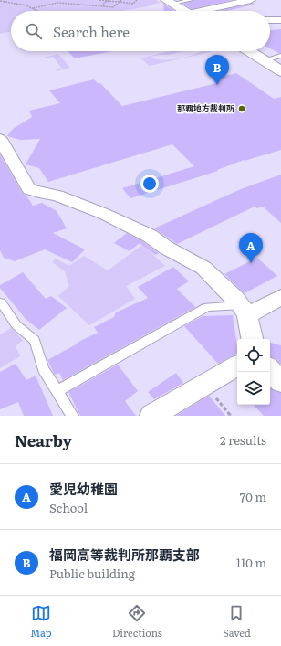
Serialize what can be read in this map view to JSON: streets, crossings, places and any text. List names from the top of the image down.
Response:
{
  "places": ["那覇地方裁判所"],
  "page": {
    "search": "Search here",
    "pins": ["B", "A"],
    "heading": ["Nearby", "2 results"],
    "list": [
      {
        "mark": "A",
        "name": "愛児幼稚園",
        "note": "School",
        "value": "70 m"
      },
      {
        "mark": "B",
        "name": "福岡高等裁判所那覇支部",
        "note": "Public building",
        "value": "110 m"
      }
    ],
    "nav": ["Map", "Directions", "Saved"]
  }
}
